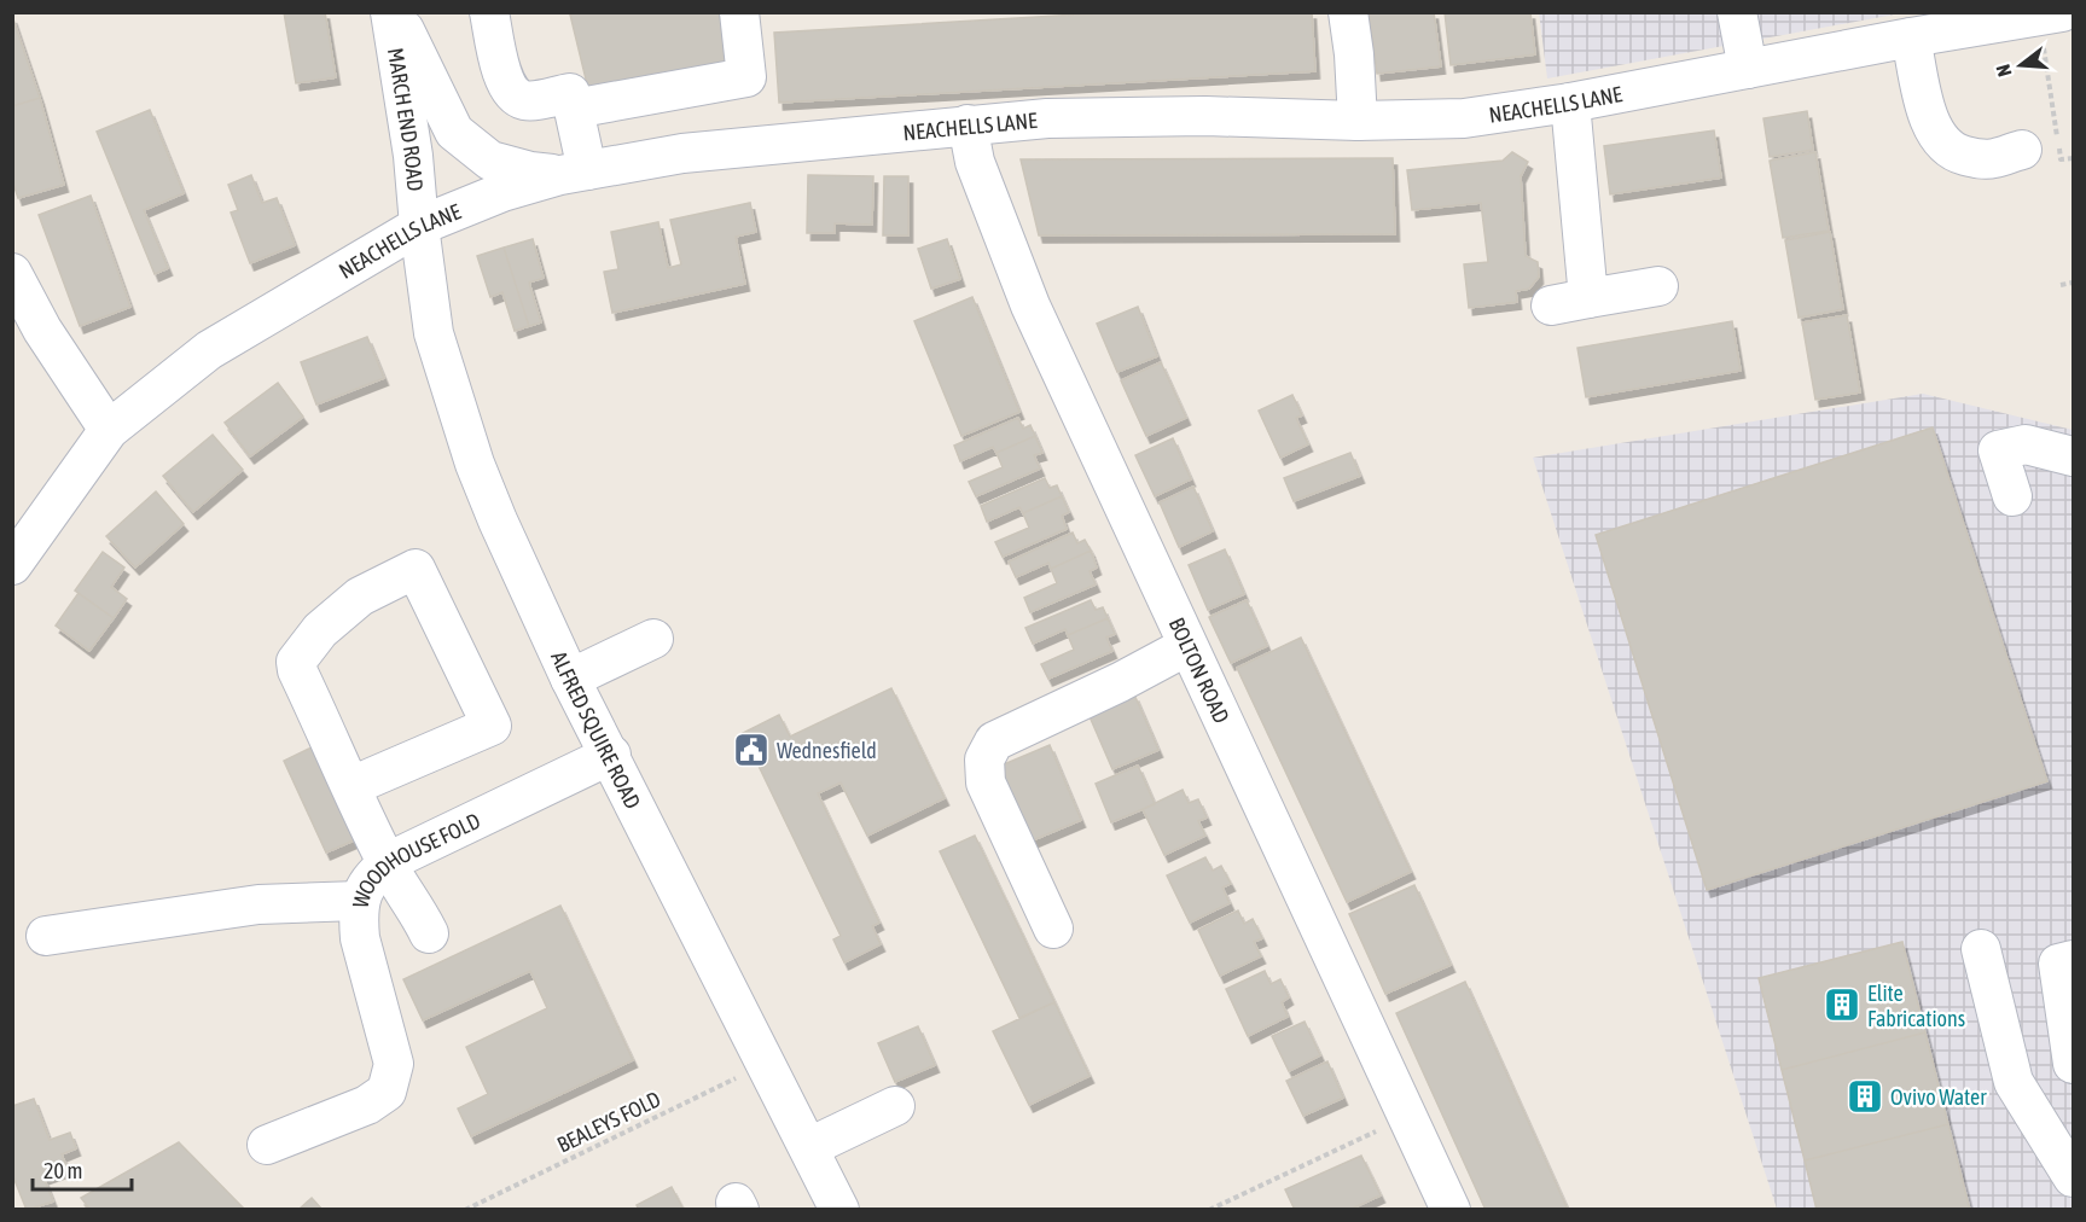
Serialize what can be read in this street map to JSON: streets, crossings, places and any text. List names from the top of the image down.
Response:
{
  "streets": {
    "street": [
      "NEACHELLS LANE",
      "MARCH END ROAD",
      "BOLTON ROAD",
      "ALFRED SQUIRE ROAD",
      "WOODHOUSE FOLD"
    ],
    "path": ["BEALEYS FOLD"]
  },
  "crossings": [
    ["NEACHELLS LANE", "MARCH END ROAD"],
    ["NEACHELLS LANE", "BOLTON ROAD"],
    ["NEACHELLS LANE", "ALFRED SQUIRE ROAD"],
    ["MARCH END ROAD", "ALFRED SQUIRE ROAD"],
    ["ALFRED SQUIRE ROAD", "WOODHOUSE FOLD"],
    ["ALFRED SQUIRE ROAD", "BEALEYS FOLD"]
  ],
  "places": {
    "public building": ["Wednesfield"],
    "building": ["Elite Fabrications", "Ovivo Water"]
  },
  "scale_bar": "20 m",
  "north": "left"
}
